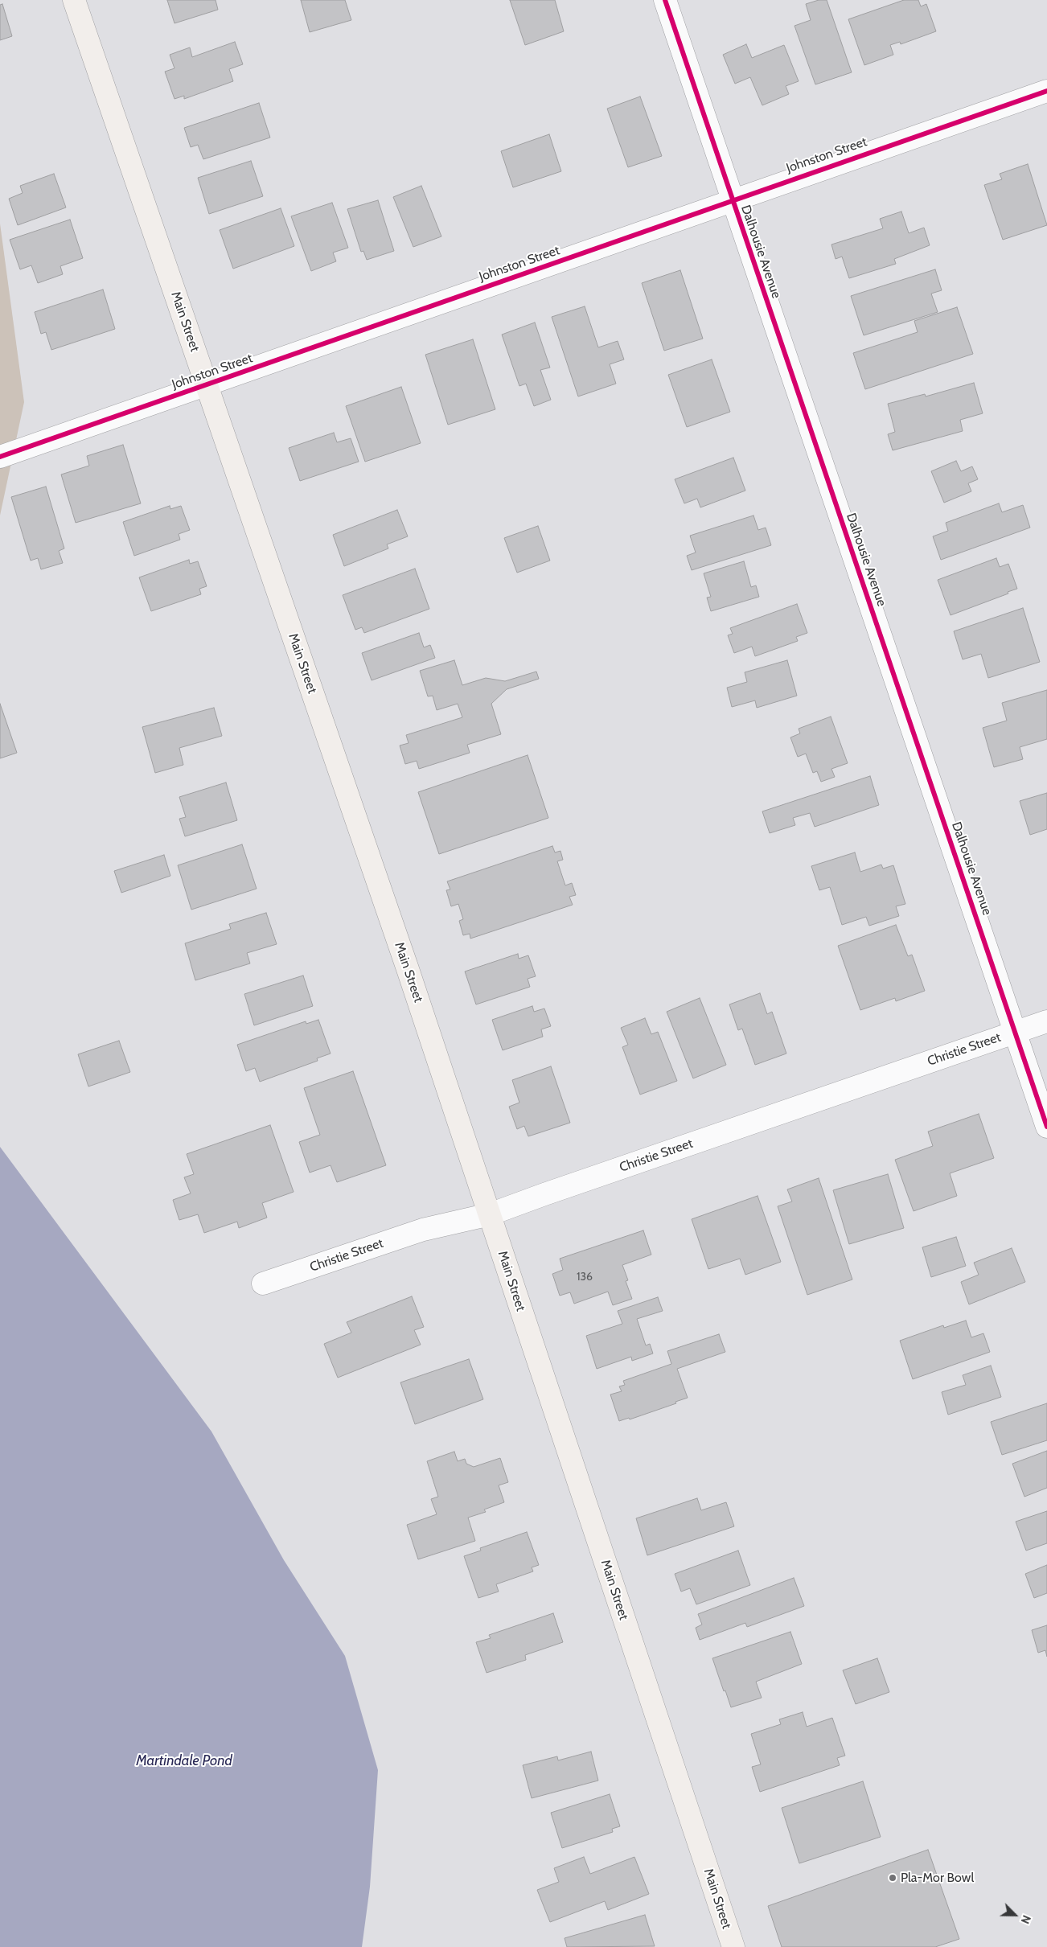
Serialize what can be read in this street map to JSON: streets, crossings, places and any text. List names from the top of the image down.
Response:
{
  "streets": {
    "main road": ["Main Street"],
    "street": ["Johnston Street", "Dalhousie Avenue", "Christie Street"]
  },
  "crossings": [
    ["Johnston Street", "Dalhousie Avenue"],
    ["Johnston Street", "Main Street"],
    ["Dalhousie Avenue", "Christie Street"],
    ["Main Street", "Christie Street"]
  ],
  "water": ["Martindale Pond"],
  "places": ["Pla-Mor Bowl"],
  "house_numbers": ["136"],
  "north": "bottom right"
}
